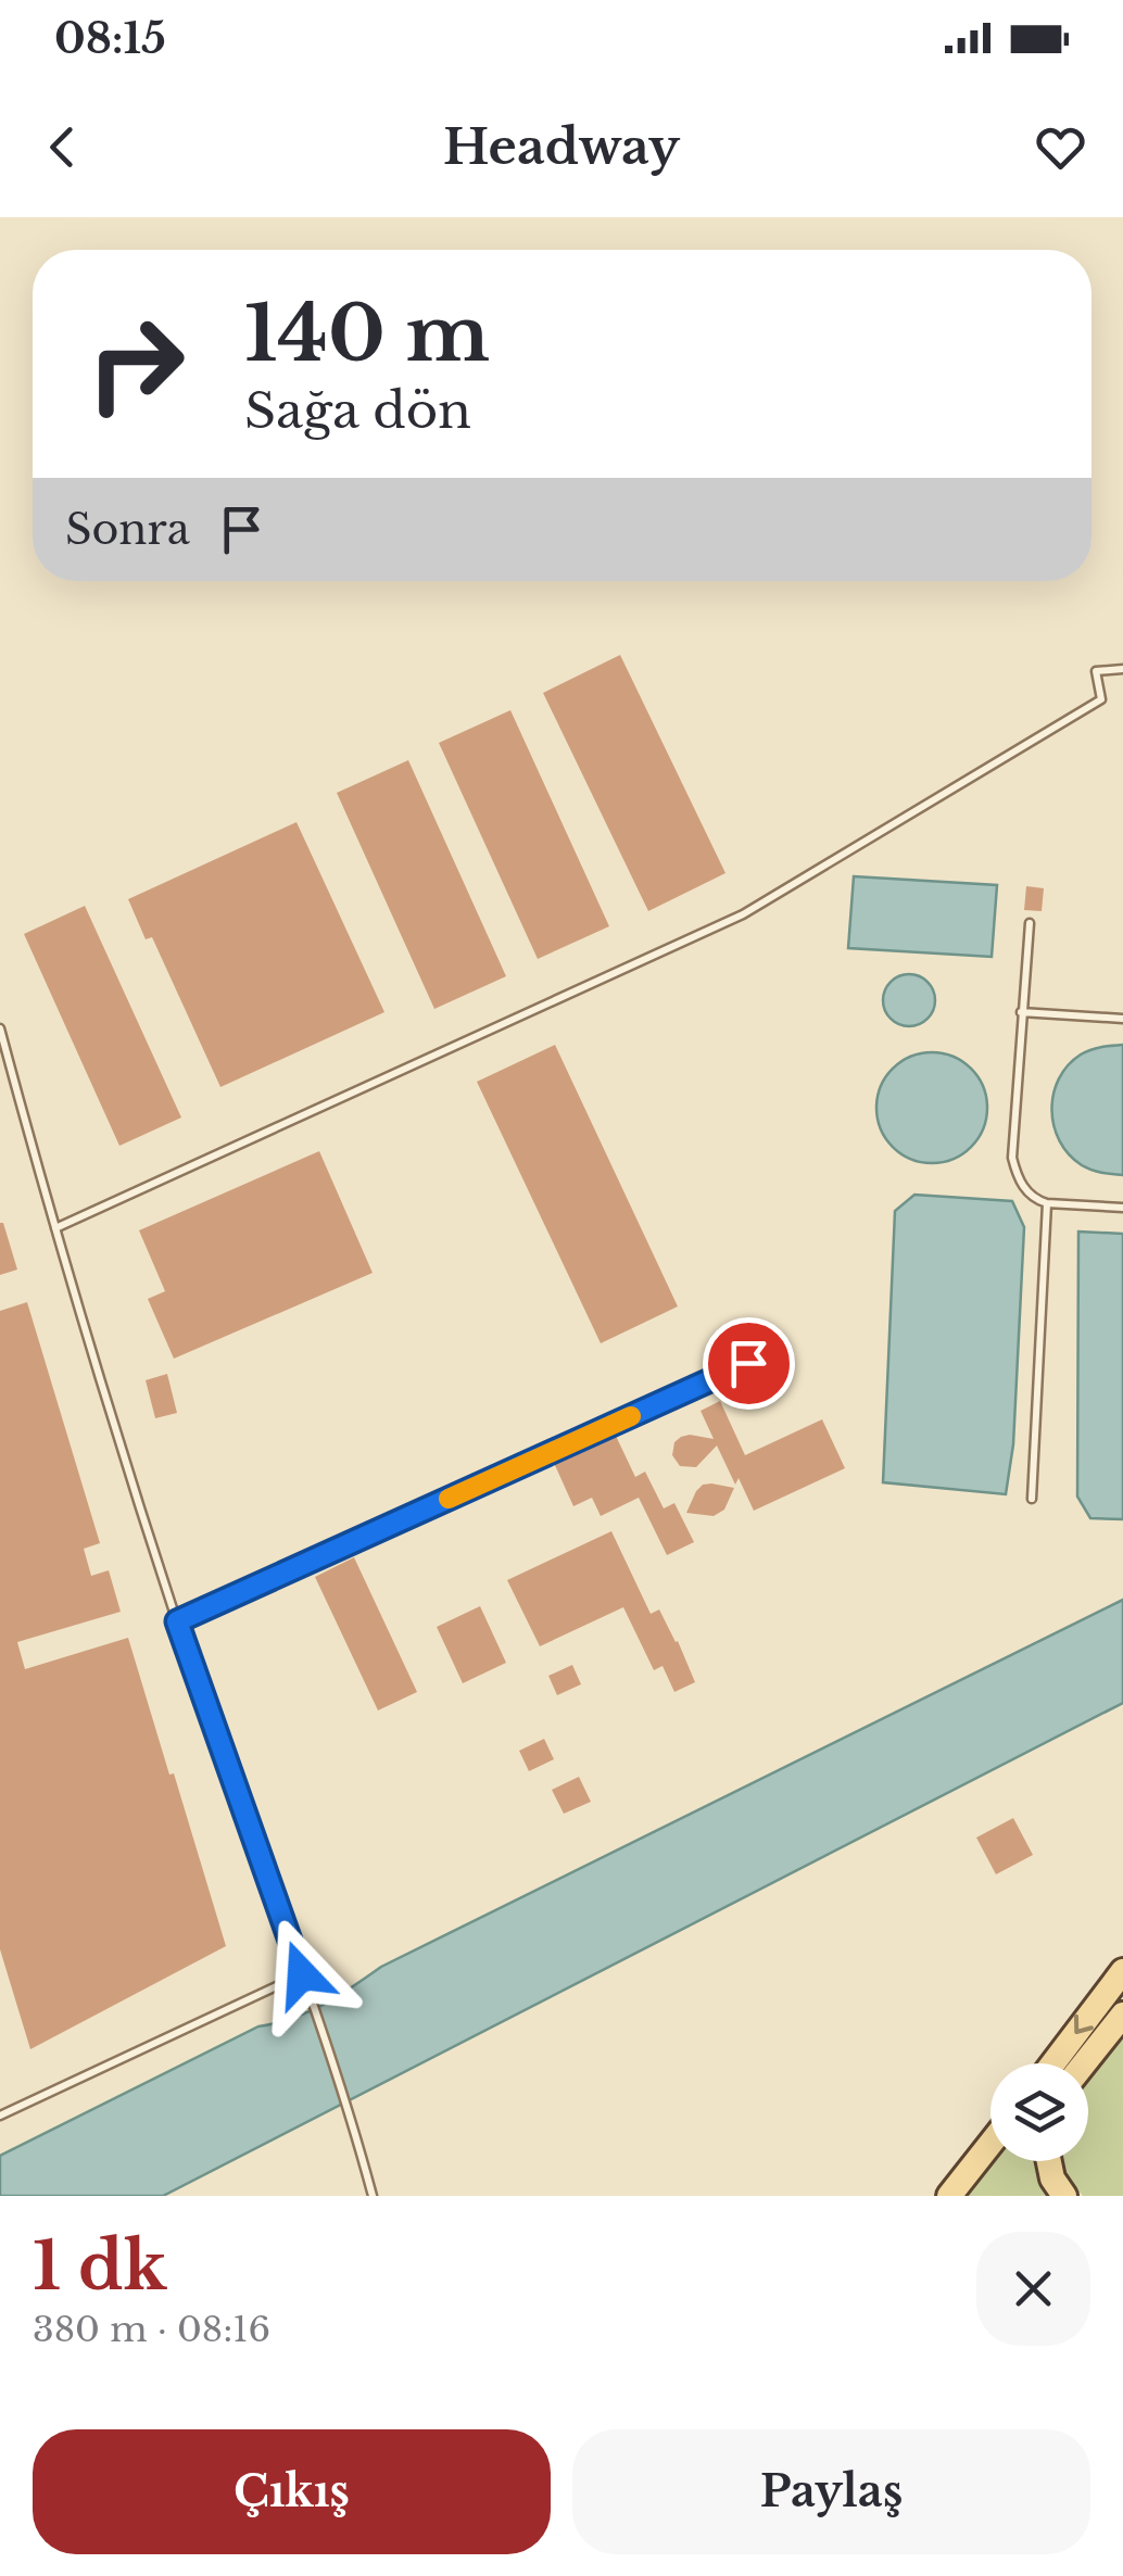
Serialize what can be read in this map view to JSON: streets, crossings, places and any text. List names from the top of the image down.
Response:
{
  "page": {
    "status": "08:15",
    "header": "Headway",
    "turn": ["140 m", "Sağa dön"],
    "then": "Sonra",
    "heading": ["1 dk", "380 m · 08:16"],
    "buttons": ["Çıkış", "Paylaş"]
  }
}
